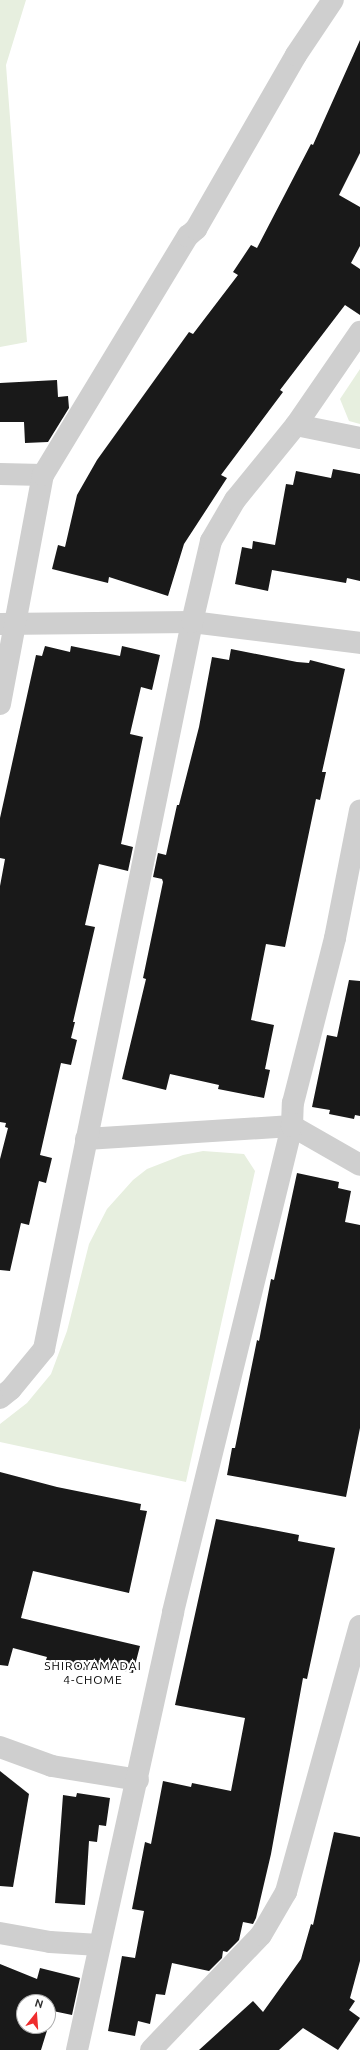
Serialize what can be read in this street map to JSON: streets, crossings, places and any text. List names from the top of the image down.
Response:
{
  "districts": ["SHIROYAMADAI 4-CHOME"],
  "north": "top"
}
